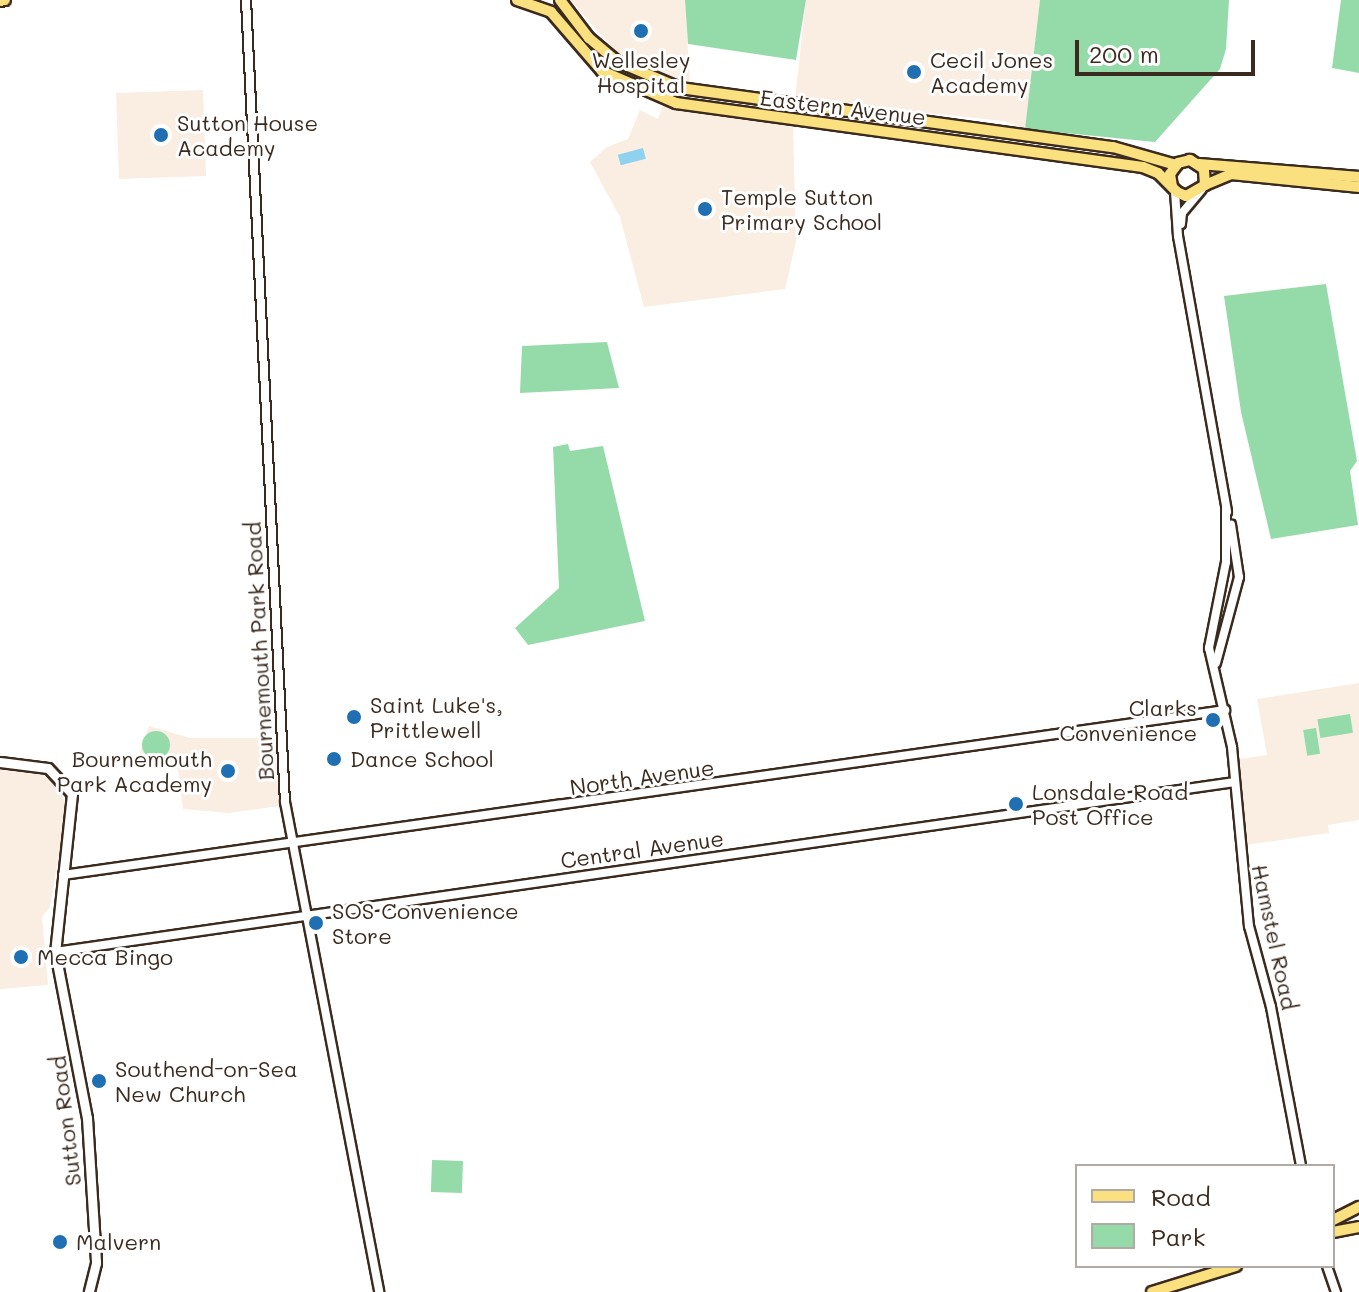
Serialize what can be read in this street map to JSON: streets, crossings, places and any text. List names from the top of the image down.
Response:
{
  "streets": {
    "main road": ["Eastern Avenue", "Sutton Road"],
    "street": [
      "Bournemouth Park Road",
      "North Avenue",
      "Central Avenue",
      "Hamstel Road"
    ]
  },
  "crossings": [
    ["Eastern Avenue", "Hamstel Road"],
    ["Bournemouth Park Road", "North Avenue"],
    ["Bournemouth Park Road", "Central Avenue"],
    ["North Avenue", "Hamstel Road"],
    ["North Avenue", "Sutton Road"],
    ["Central Avenue", "Hamstel Road"],
    ["Central Avenue", "Sutton Road"]
  ],
  "places": [
    "Wellesley Hospital",
    "Cecil Jones Academy",
    "Sutton House Academy",
    "Temple Sutton Primary School",
    "Saint Luke's, Prittlewell",
    "Clarks Convenience",
    "Dance School",
    "Bournemouth Park Academy",
    "Lonsdale Road Post Office",
    "SOS Convenience Store",
    "Mecca Bingo",
    "Southend-on-Sea New Church",
    "Malvern"
  ],
  "legend": ["Road", "Park"],
  "scale_bar": "200 m"
}
